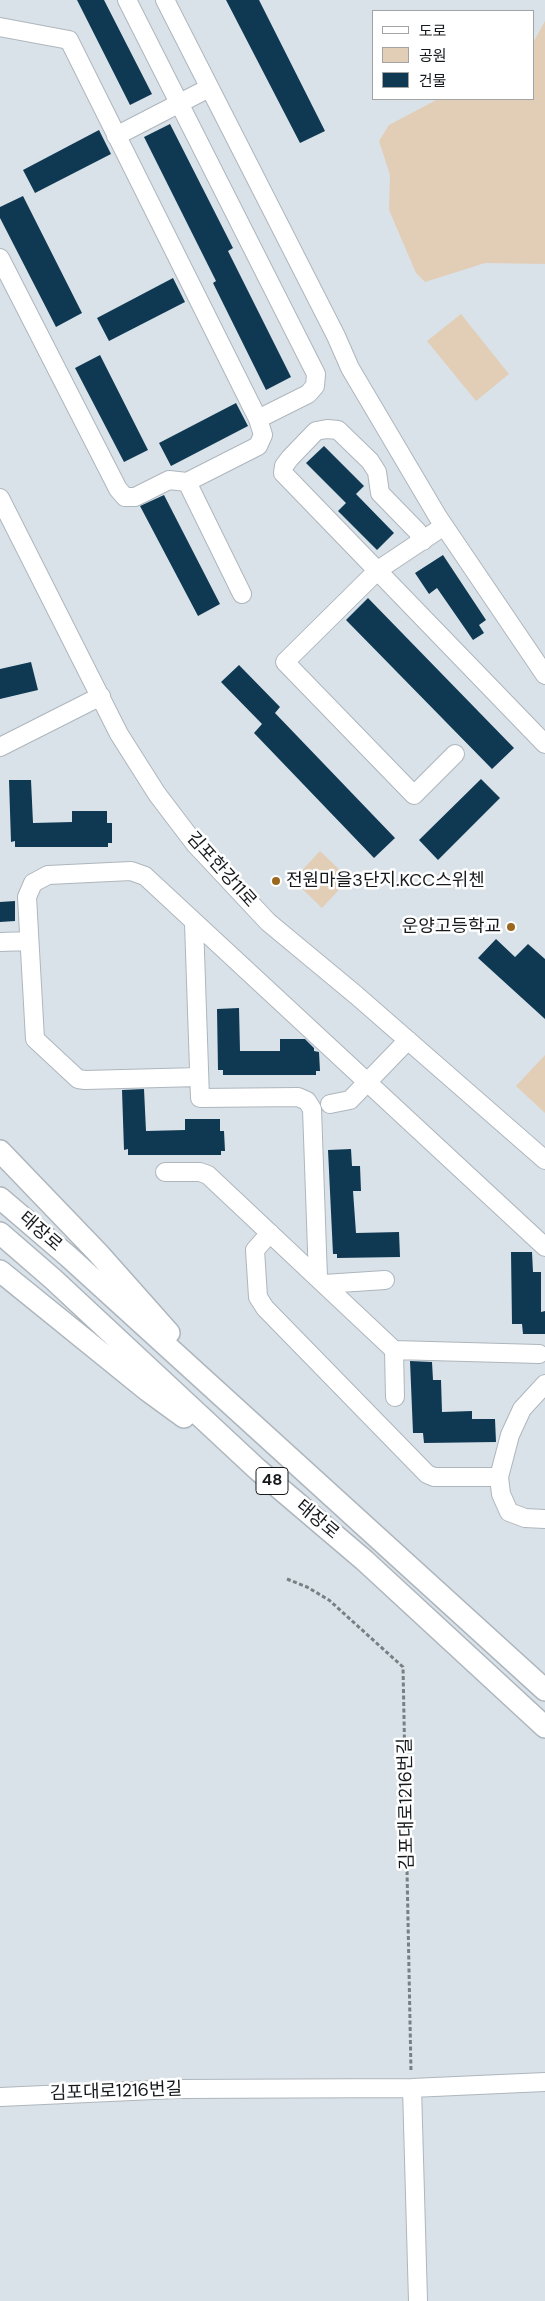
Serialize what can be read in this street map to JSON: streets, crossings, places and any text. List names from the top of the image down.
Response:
{
  "streets": {
    "main road": ["태장로", "48"],
    "street": ["김포한강11로", "김포대로1216번길"]
  },
  "places": ["전원마을3단지.KCC스위첸", "운양고등학교"],
  "legend": ["도로", "공원", "건물"]
}
